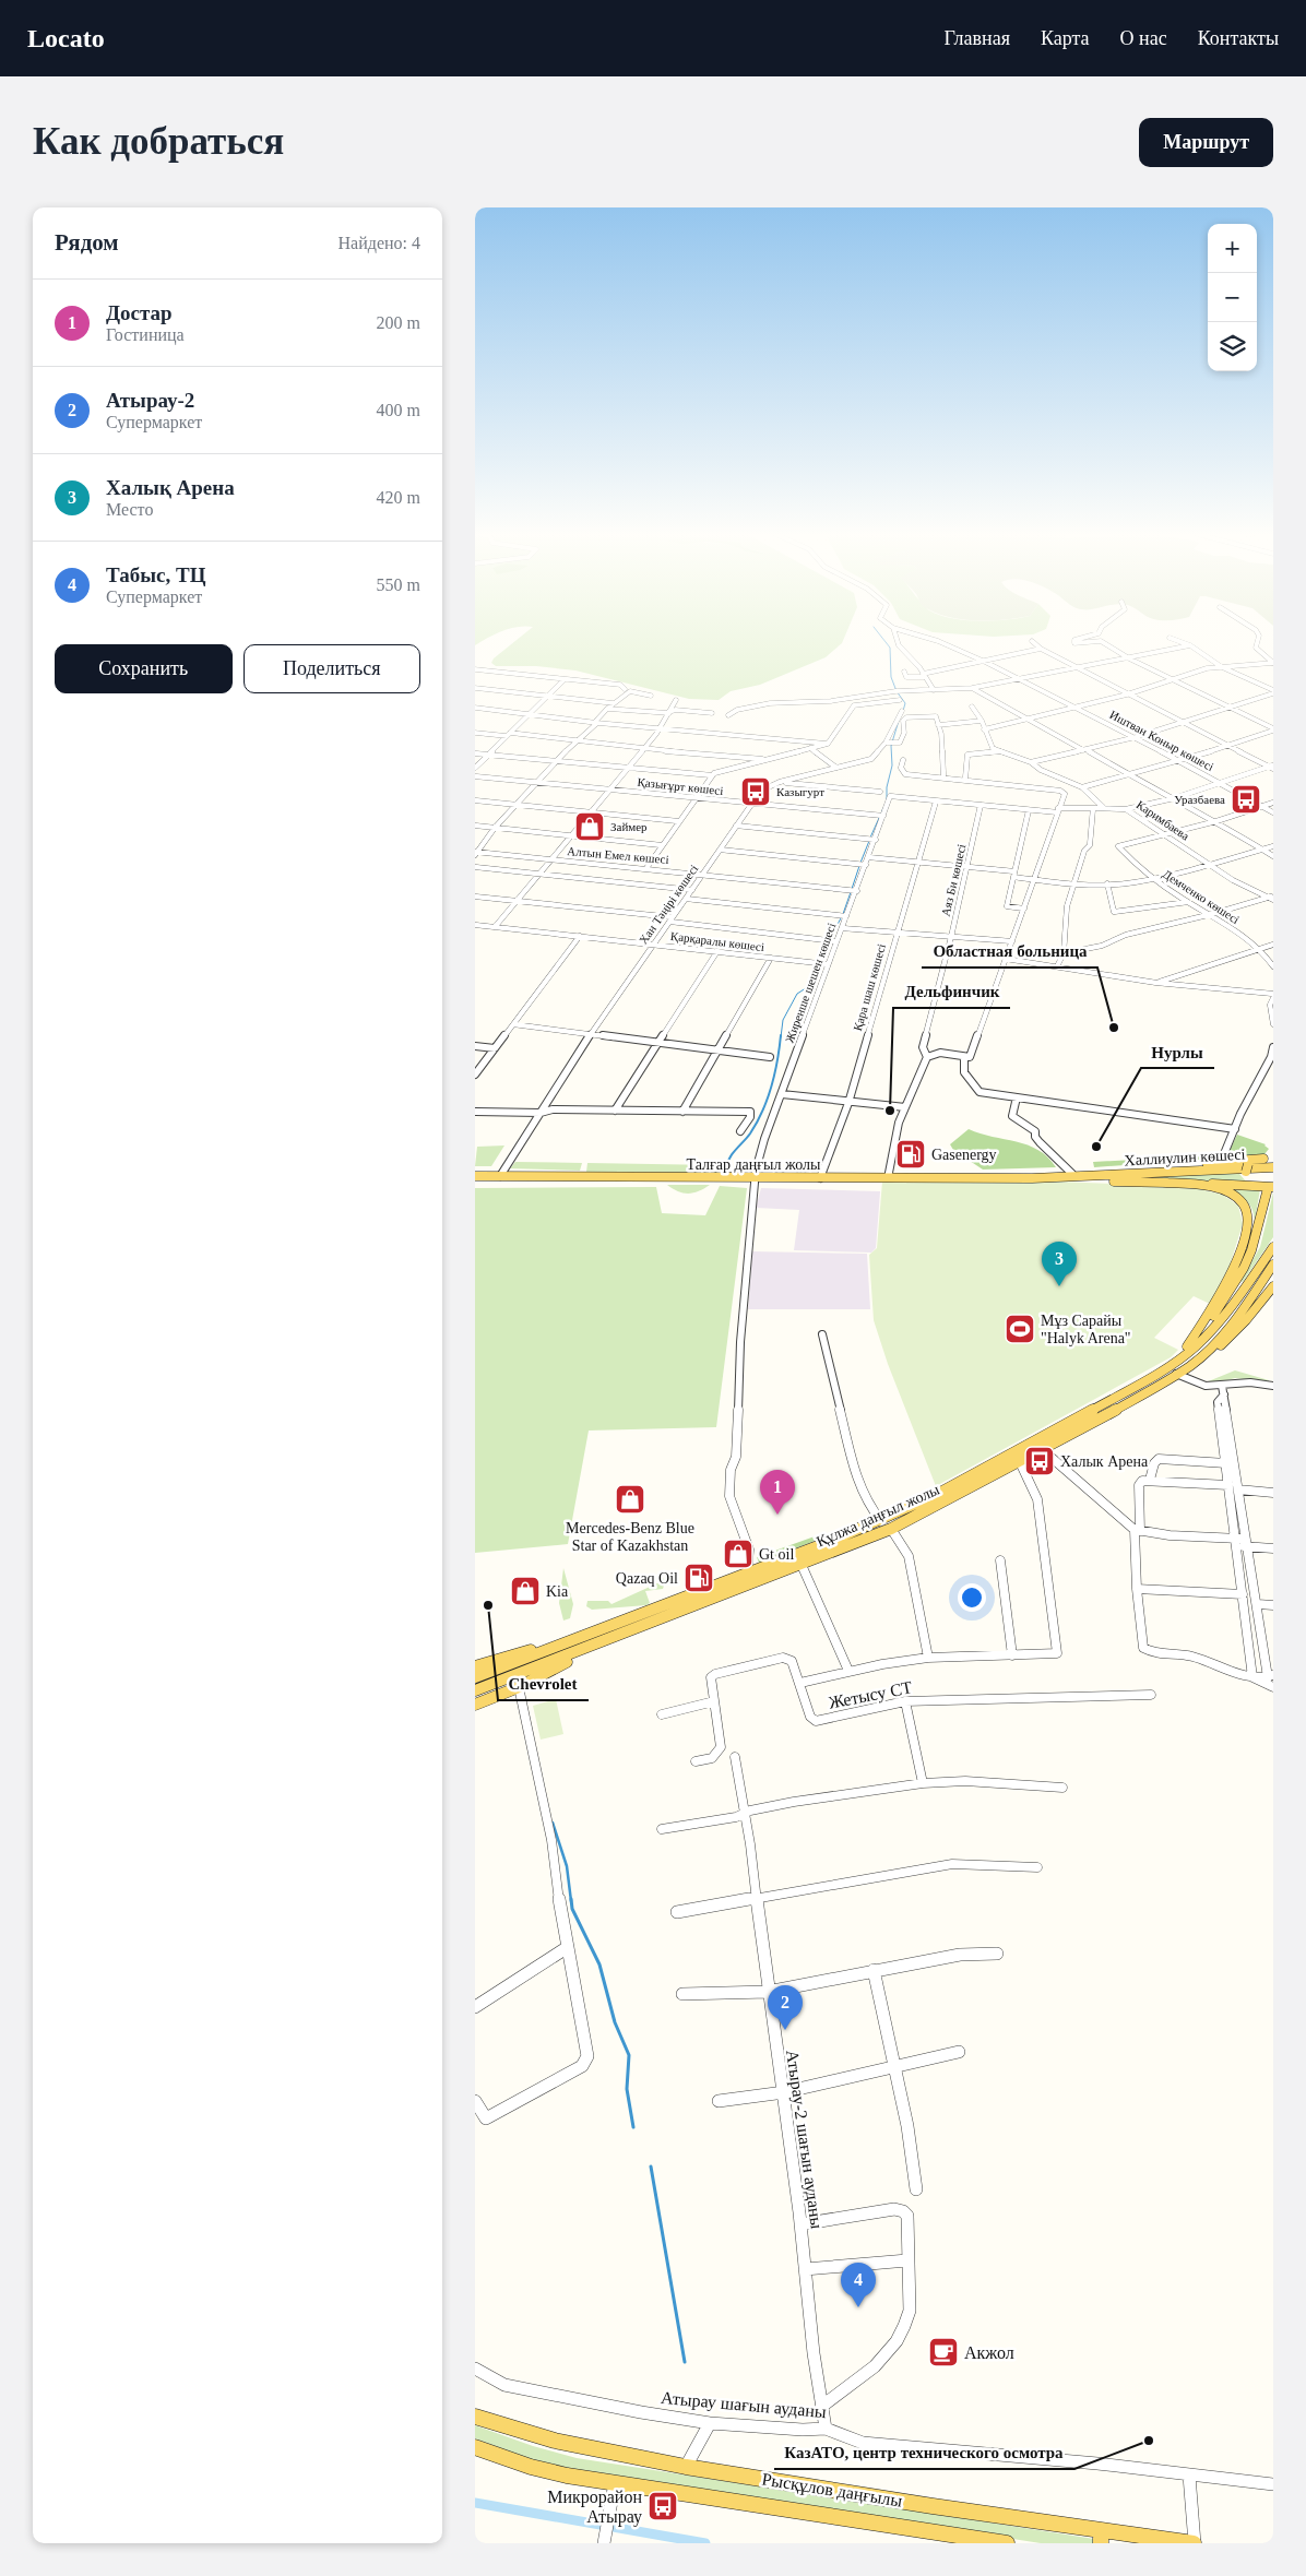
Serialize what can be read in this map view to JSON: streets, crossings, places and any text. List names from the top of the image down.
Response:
{
  "streets": {
    "main road": [
      "Халлиулин көшесі",
      "Талғар даңғыл жолы",
      "Құлжа даңғыл жолы",
      "Рысқұлов даңғылы"
    ],
    "street": [
      "Иштван Коныр көшесі",
      "Қазығұрт көшесі",
      "Каримбаева",
      "Алтын Емел көшесі",
      "Аяз Би көшесі",
      "Демченко көшесі",
      "Хан Тәңірі көшесі",
      "Қарқаралы көшесі",
      "Жиренше шешен көшесі",
      "Қара шаш көшесі",
      "Жетысу СТ",
      "Атырау-2 шағын ауданы",
      "Атырау шағын ауданы"
    ]
  },
  "crossings": [
    ["Қазығұрт көшесі", "Хан Тәңірі көшесі"],
    ["Қазығұрт көшесі", "Жиренше шешен көшесі"],
    ["Каримбаева", "Аяз Би көшесі"],
    ["Каримбаева", "Демченко көшесі"],
    ["Каримбаева", "Жиренше шешен көшесі"],
    ["Каримбаева", "Қара шаш көшесі"],
    ["Алтын Емел көшесі", "Хан Тәңірі көшесі"],
    ["Алтын Емел көшесі", "Жиренше шешен көшесі"],
    ["Аяз Би көшесі", "Талғар даңғыл жолы"],
    ["Хан Тәңірі көшесі", "Қарқаралы көшесі"],
    ["Хан Тәңірі көшесі", "Талғар даңғыл жолы"],
    ["Қарқаралы көшесі", "Жиренше шешен көшесі"],
    ["Жиренше шешен көшесі", "Талғар даңғыл жолы"],
    ["Жиренше шешен көшесі", "Құлжа даңғыл жолы"],
    ["Қара шаш көшесі", "Талғар даңғыл жолы"],
    ["Халлиулин көшесі", "Талғар даңғыл жолы"],
    ["Атырау-2 шағын ауданы", "Атырау шағын ауданы"]
  ],
  "places": {
    "bus stop": [
      "Казыгурт",
      "Уразбаева",
      "Халык Арена",
      "Микрорайон Атырау"
    ],
    "shop": [
      "Займер",
      "Mercedes-Benz Blue Star of Kazakhstan",
      "Gt oil",
      "Kia"
    ],
    "other": [
      "Областная больница",
      "Дельфинчик",
      "Нурлы",
      "Chevrolet",
      "КазАТО, центр технического осмотра"
    ],
    "fuel station": ["Gasenergy", "Qazaq Oil"],
    "sports": ["Мұз Сарайы \"Halyk Arena\""],
    "cafe": ["Акжол"]
  },
  "page": {
    "header": "Locato",
    "nav": [
      "Главная",
      "Карта",
      "О нас",
      "Контакты"
    ],
    "buttons": [
      "Маршрут",
      ["Сохранить", "Поделиться"]
    ],
    "title": "Как добраться",
    "heading": ["Рядом", "Найдено: 4"],
    "map_buttons": ["+", "−"],
    "list": [
      {
        "mark": "1",
        "name": "Достар",
        "note": "Гостиница",
        "value": "200 m"
      },
      {
        "mark": "2",
        "name": "Атырау-2",
        "note": "Супермаркет",
        "value": "400 m"
      },
      {
        "mark": "3",
        "name": "Халық Арена",
        "note": "Место",
        "value": "420 m"
      },
      {
        "mark": "4",
        "name": "Табыс, ТЦ",
        "note": "Супермаркет",
        "value": "550 m"
      }
    ],
    "pins": [
      "3",
      "1",
      "2",
      "4"
    ]
  }
}
